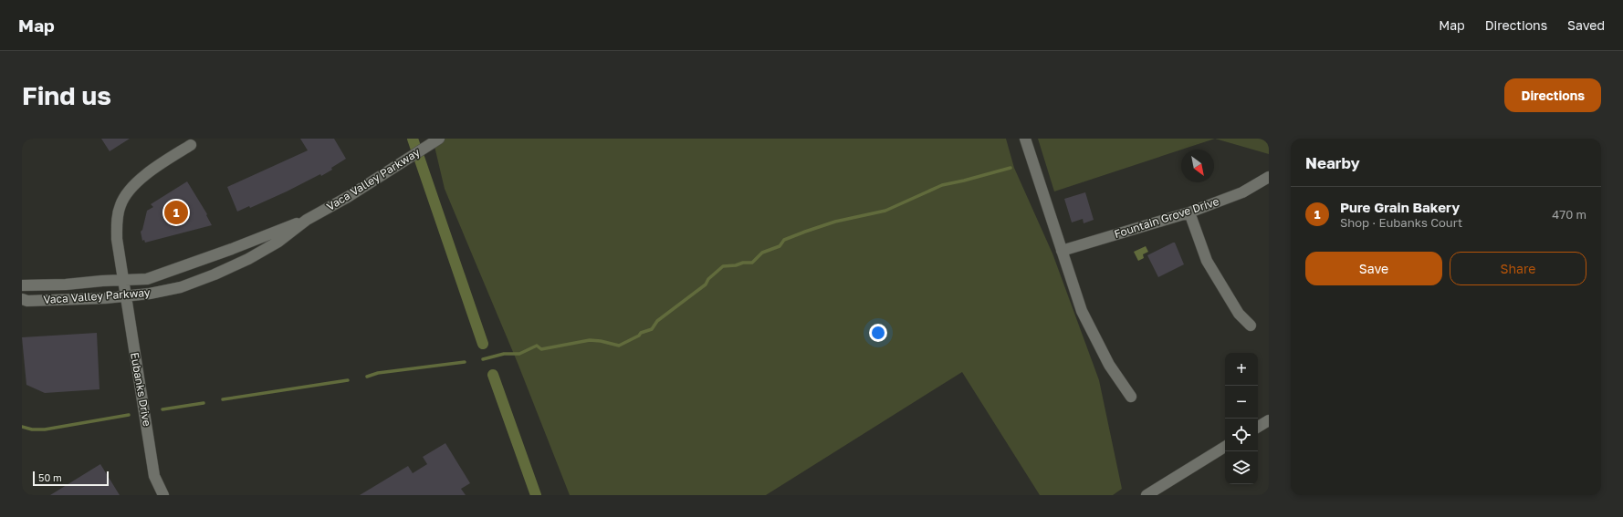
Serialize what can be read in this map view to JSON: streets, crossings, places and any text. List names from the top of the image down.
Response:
{
  "streets": {
    "street": ["Vaca Valley Parkway", "Fountain Grove Drive", "Eubanks Drive"]
  },
  "crossings": [
    ["Vaca Valley Parkway", "Eubanks Drive"]
  ],
  "scale_bar": "50 m",
  "north": "bottom right",
  "page": {
    "header": "Map",
    "nav": ["Map", "Directions", "Saved"],
    "buttons": [
      "Directions",
      ["Save", "Share"]
    ],
    "title": "Find us",
    "heading": "Nearby",
    "list": [
      {
        "mark": "1",
        "name": "Pure Grain Bakery",
        "note": "Shop · Eubanks Court",
        "value": "470 m"
      }
    ],
    "pins": "1",
    "map_buttons": ["+", "−"],
    "scale": "50 m"
  }
}
